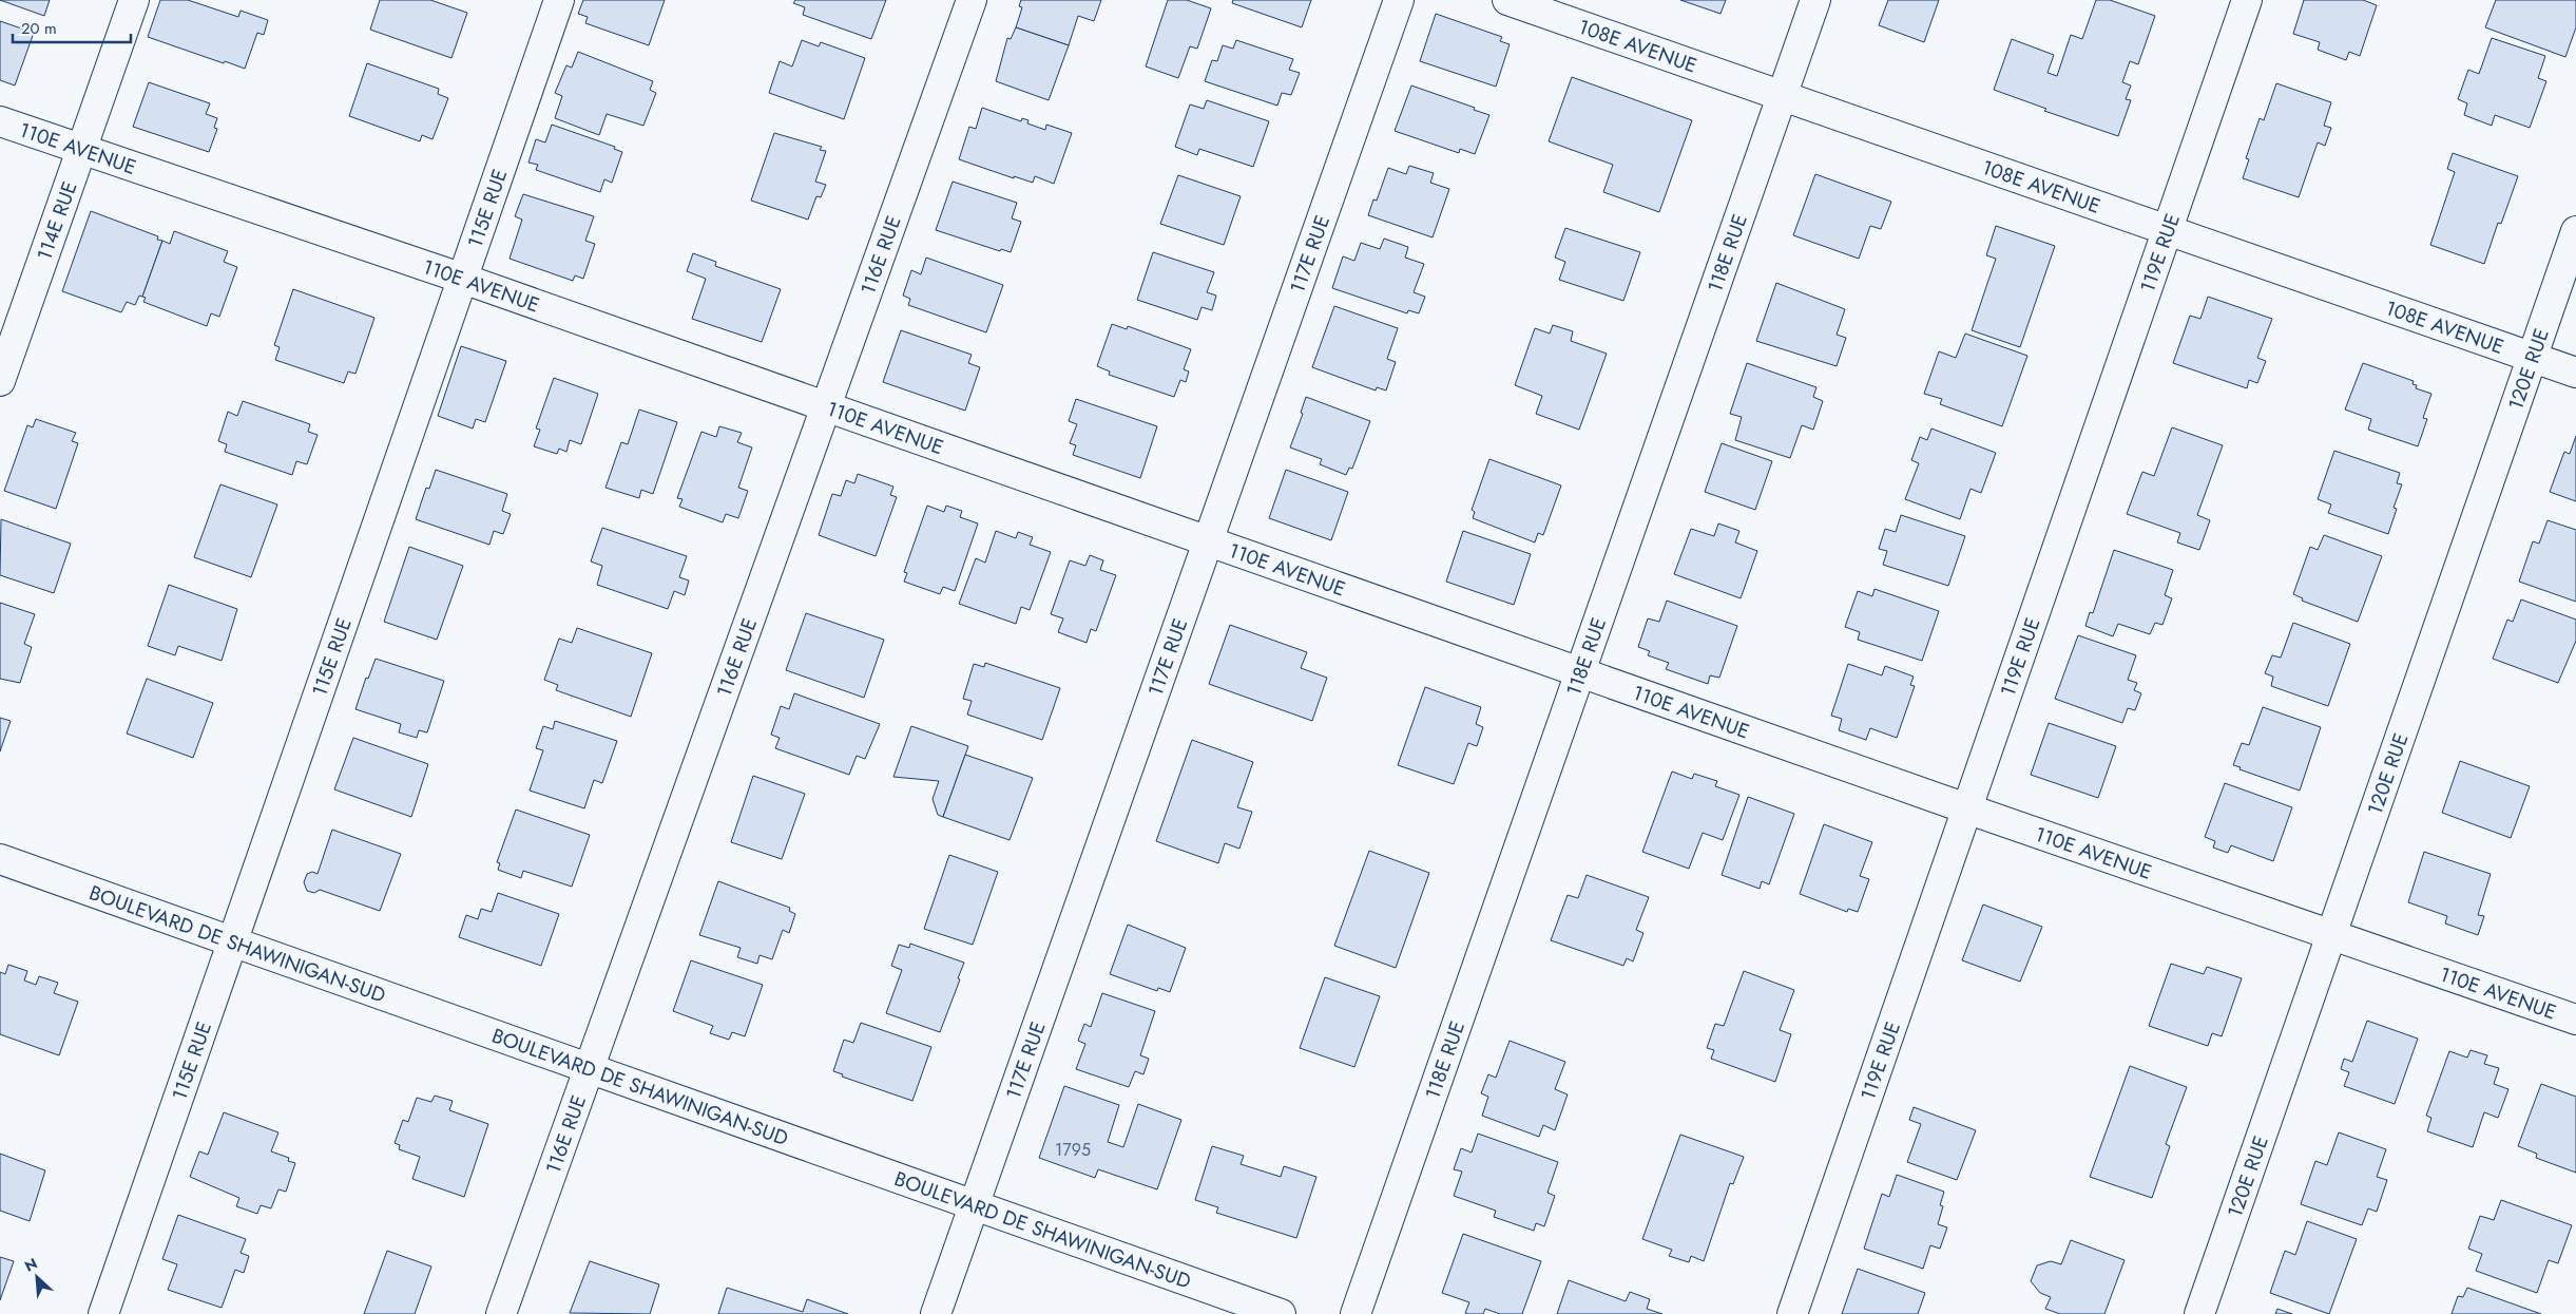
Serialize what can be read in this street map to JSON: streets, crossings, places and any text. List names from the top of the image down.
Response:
{
  "streets": {
    "street": [
      "108E AVENUE",
      "110E AVENUE",
      "115E RUE",
      "114E RUE",
      "118E RUE",
      "119E RUE",
      "116E RUE",
      "117E RUE",
      "120E RUE",
      "BOULEVARD DE SHAWINIGAN-SUD"
    ]
  },
  "crossings": [
    ["108E AVENUE", "118E RUE"],
    ["108E AVENUE", "119E RUE"],
    ["108E AVENUE", "120E RUE"],
    ["110E AVENUE", "115E RUE"],
    ["110E AVENUE", "114E RUE"],
    ["110E AVENUE", "118E RUE"],
    ["110E AVENUE", "119E RUE"],
    ["110E AVENUE", "116E RUE"],
    ["110E AVENUE", "117E RUE"],
    ["110E AVENUE", "120E RUE"],
    ["115E RUE", "BOULEVARD DE SHAWINIGAN-SUD"],
    ["116E RUE", "BOULEVARD DE SHAWINIGAN-SUD"],
    ["117E RUE", "BOULEVARD DE SHAWINIGAN-SUD"]
  ],
  "house_numbers": ["1795"],
  "scale_bar": "20 m",
  "north": "top left"
}
